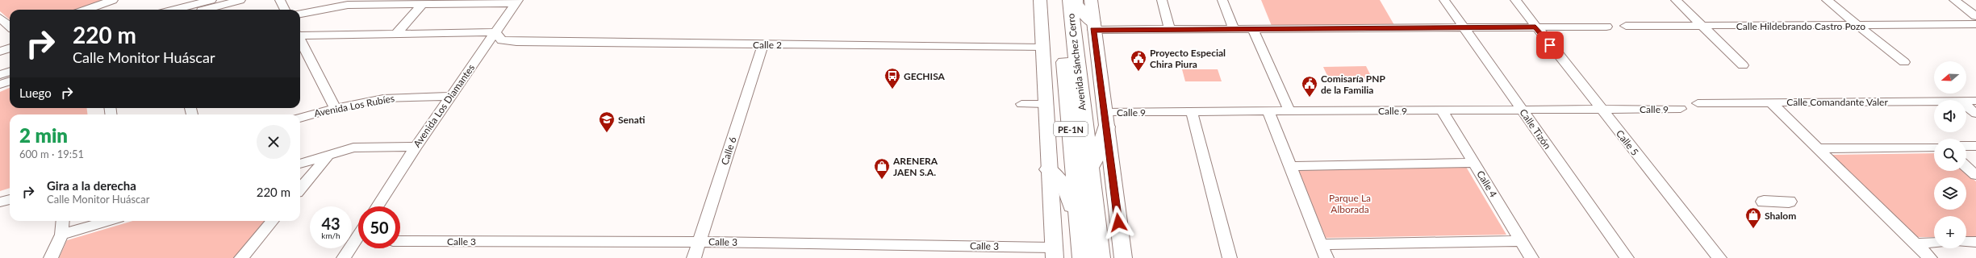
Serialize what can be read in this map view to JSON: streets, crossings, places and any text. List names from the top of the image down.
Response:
{
  "streets": {
    "highway": ["Avenida Sánchez Cerro", "PE-1N"],
    "street": [
      "Calle Hildebrando Castro Pozo",
      "Calle 2",
      "Calle Comandante Valer",
      "Avenida Los Rubíes",
      "Avenida Los Diamantes",
      "Calle 9",
      "Calle Tizón",
      "Calle 5",
      "Calle 6",
      "Calle 4",
      "Calle 3"
    ]
  },
  "crossings": [
    ["Calle 2", "Avenida Los Diamantes"],
    ["Calle 2", "Calle 6"],
    ["Avenida Los Rubíes", "Avenida Los Diamantes"],
    ["Calle 9", "Calle Tizón"],
    ["Calle 9", "Calle 5"],
    ["Calle 9", "Calle 4"],
    ["Calle 6", "Calle 3"]
  ],
  "parks": ["Parque La Alborada"],
  "places": {
    "public building": ["Proyecto Especial Chira Piura", "Comisaría PNP de la Familia"],
    "bus stop": ["GECHISA"],
    "school or university": ["Senati"],
    "shop": ["ARENERA JAEN S.A.", "Shalom"]
  },
  "north": "left",
  "page": {
    "turn": ["220 m", "Calle Monitor Huáscar"],
    "map_buttons": "+",
    "then": "Luego",
    "heading": ["2 min", "600 m · 19:51"],
    "list": [
      {
        "name": "Gira a la derecha",
        "note": "Calle Monitor Huáscar",
        "value": "220 m"
      }
    ],
    "speed": "43 km/h",
    "limit": "50"
  }
}
